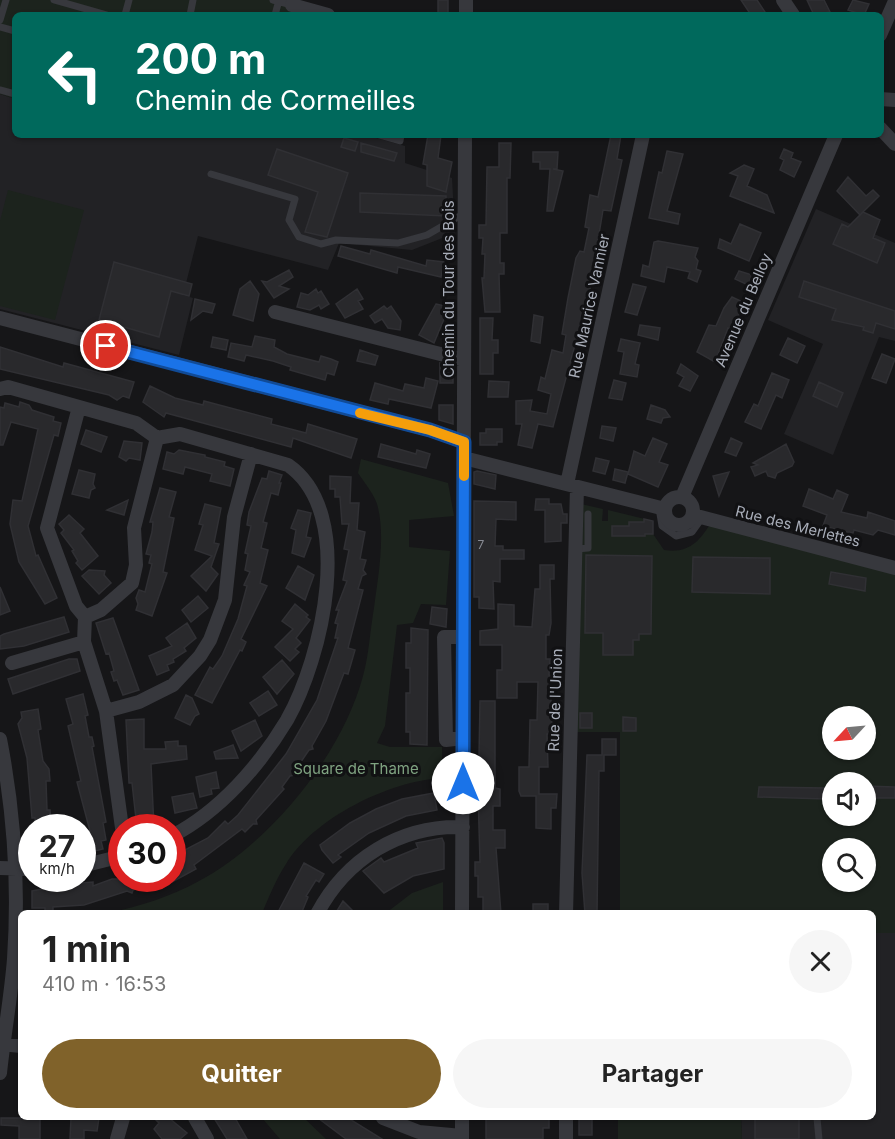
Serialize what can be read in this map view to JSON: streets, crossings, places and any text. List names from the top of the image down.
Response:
{
  "streets": {
    "street": [
      "Chemin du Tour des Bois",
      "Rue Maurice Vannier",
      "Avenue du Belloy",
      "Rue des Merlettes",
      "Rue de l'Union"
    ]
  },
  "crossings": [
    ["Rue Maurice Vannier", "Rue de l'Union"],
    ["Avenue du Belloy", "Rue des Merlettes"]
  ],
  "parks": ["Square de Thame"],
  "house_numbers": ["7"],
  "north": "bottom left",
  "page": {
    "turn": ["200 m", "Chemin de Cormeilles"],
    "speed": "27 km/h",
    "limit": "30",
    "heading": ["1 min", "410 m · 16:53"],
    "buttons": ["Quitter", "Partager"]
  }
}
